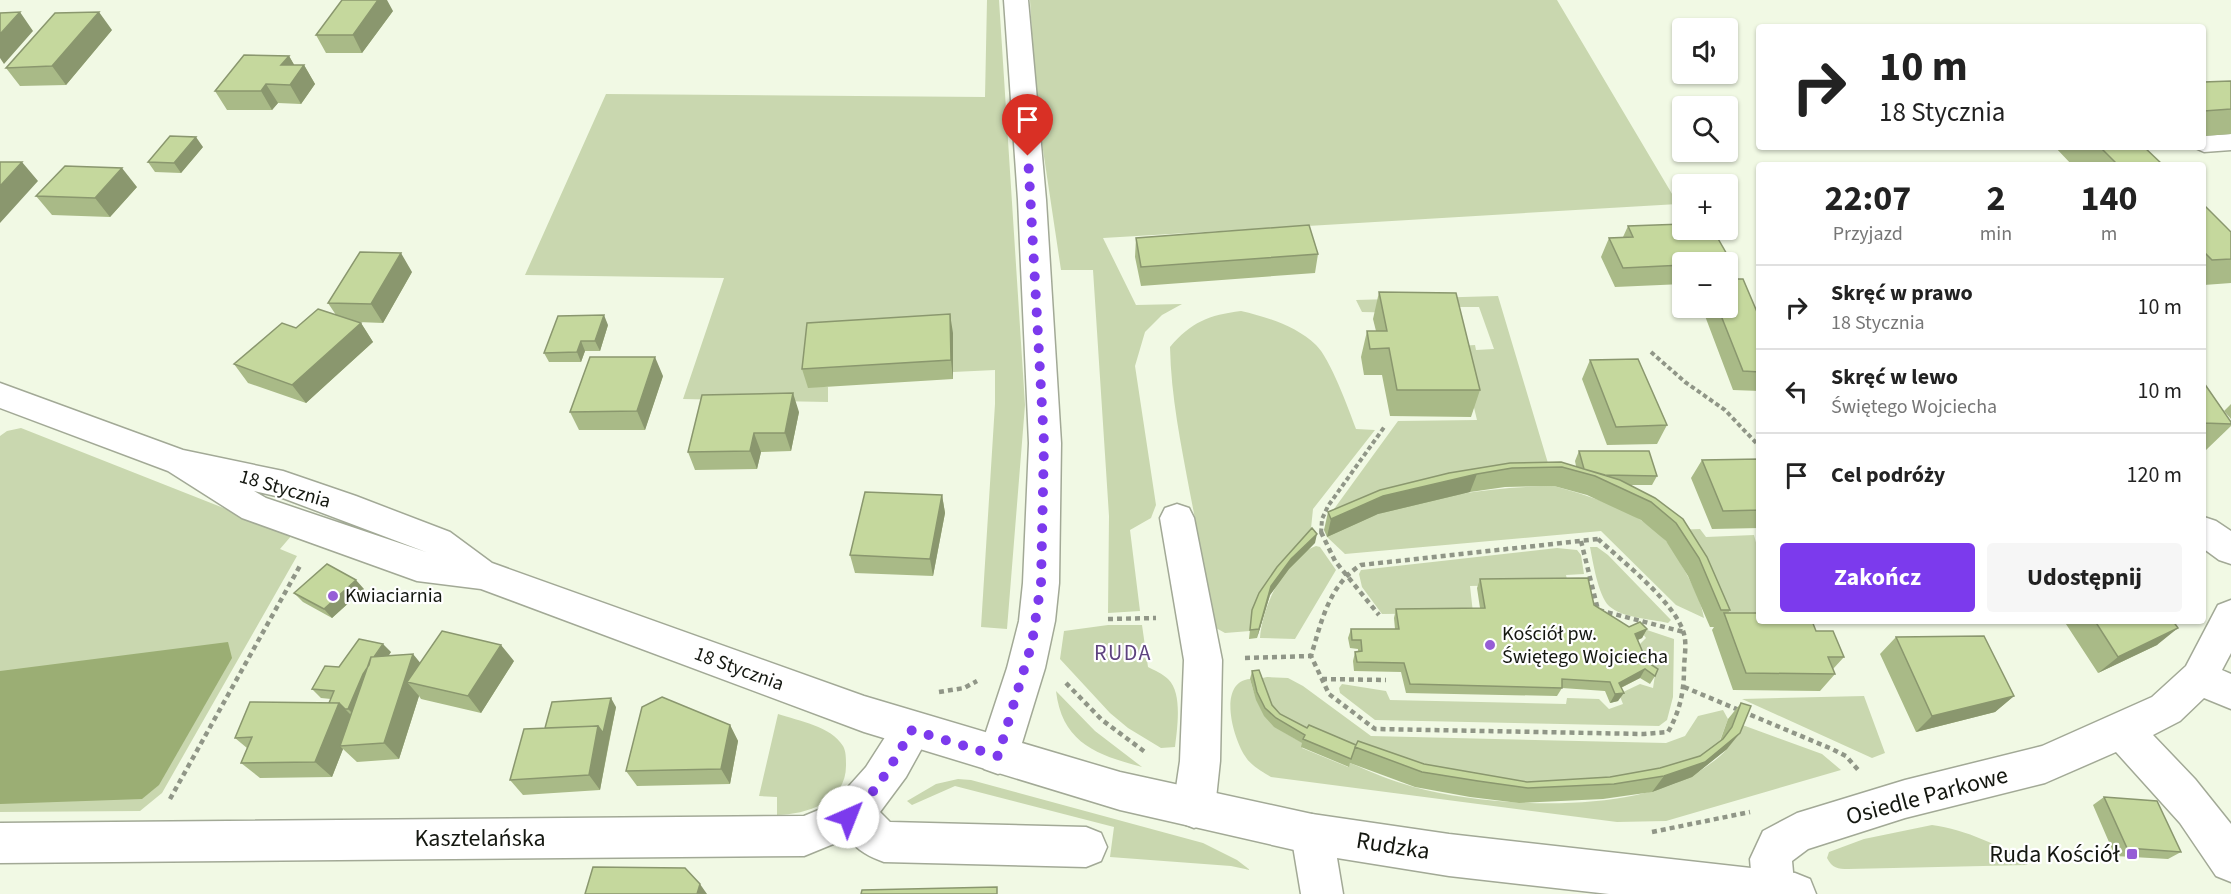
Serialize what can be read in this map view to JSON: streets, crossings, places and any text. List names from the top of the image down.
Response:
{
  "streets": {
    "street": [
      "18 Stycznia",
      "Osiedle Parkowe",
      "Kasztelańska",
      "Rudzka"
    ]
  },
  "crossings": [
    ["18 Stycznia", "Kasztelańska"],
    ["18 Stycznia", "Rudzka"],
    ["Osiedle Parkowe", "Rudzka"]
  ],
  "districts": ["RUDA"],
  "places": {
    "other": ["Kwiaciarnia", "Kościół pw. Świętego Wojciecha"],
    "transit": ["Ruda Kościół"]
  },
  "page": {
    "map_buttons": ["+", "−"],
    "turn": ["10 m", "18 Stycznia"],
    "eta": [
      "22:07",
      "Przyjazd",
      "2",
      "min",
      "140",
      "m"
    ],
    "list": [
      {
        "name": "Skręć w prawo",
        "note": "18 Stycznia",
        "value": "10 m"
      },
      {
        "name": "Skręć w lewo",
        "note": "Świętego Wojciecha",
        "value": "10 m"
      },
      {
        "name": "Cel podróży",
        "value": "120 m"
      }
    ],
    "buttons": ["Zakończ", "Udostępnij"]
  }
}
